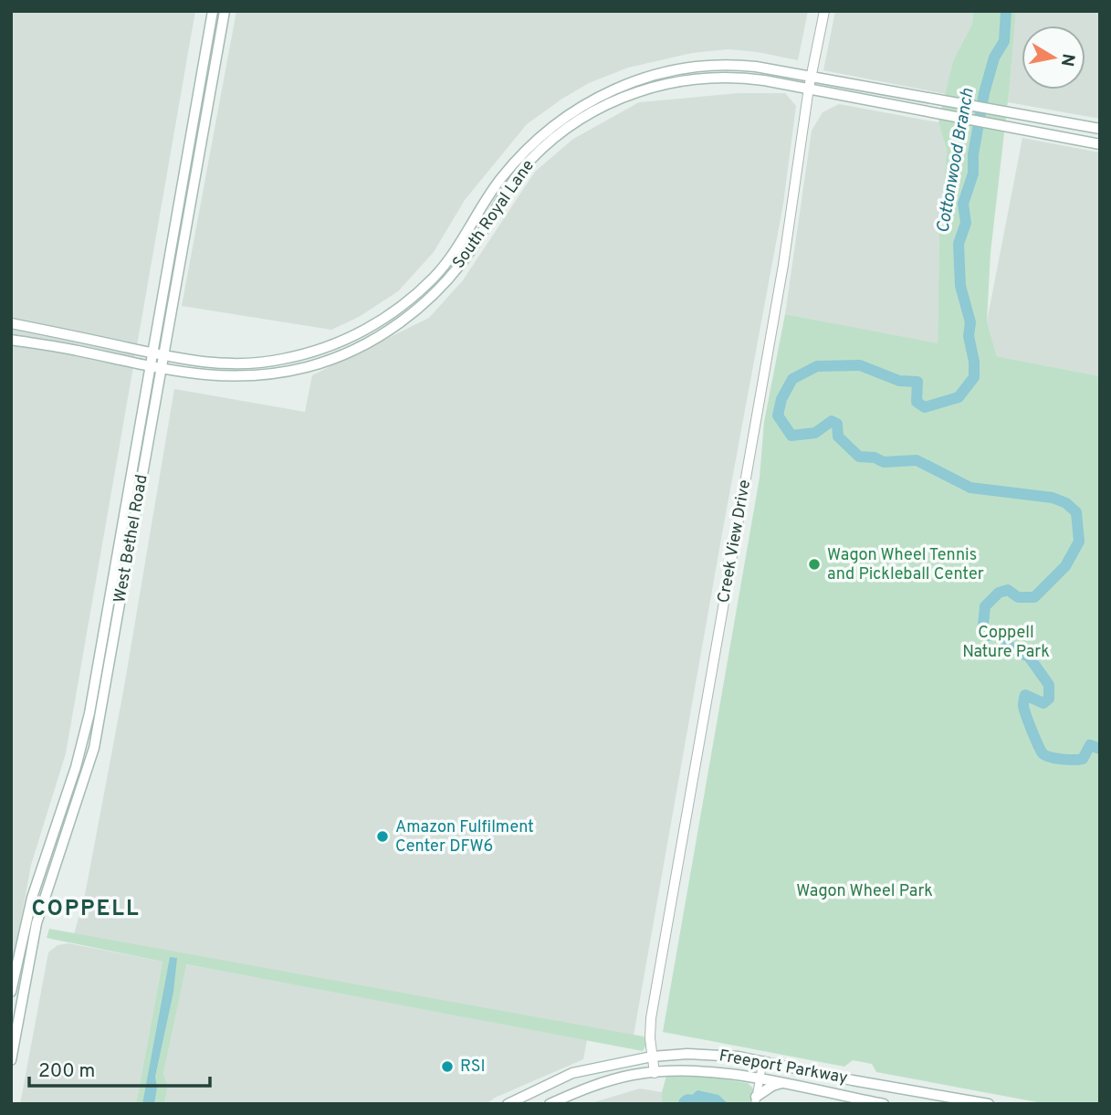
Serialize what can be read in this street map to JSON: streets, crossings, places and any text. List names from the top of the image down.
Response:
{
  "streets": {
    "main road": ["South Royal Lane", "West Bethel Road", "Freeport Parkway"],
    "street": ["Creek View Drive"]
  },
  "crossings": [
    ["South Royal Lane", "West Bethel Road"],
    ["South Royal Lane", "Creek View Drive"],
    ["Creek View Drive", "Freeport Parkway"]
  ],
  "districts": ["COPPELL"],
  "water": ["Cottonwood Branch"],
  "parks": ["Coppell Nature Park", "Wagon Wheel Park"],
  "places": ["Wagon Wheel Tennis and Pickleball Center", "Amazon Fulfilment Center DFW6", "RSI"],
  "scale_bar": "200 m",
  "north": "right"
}
